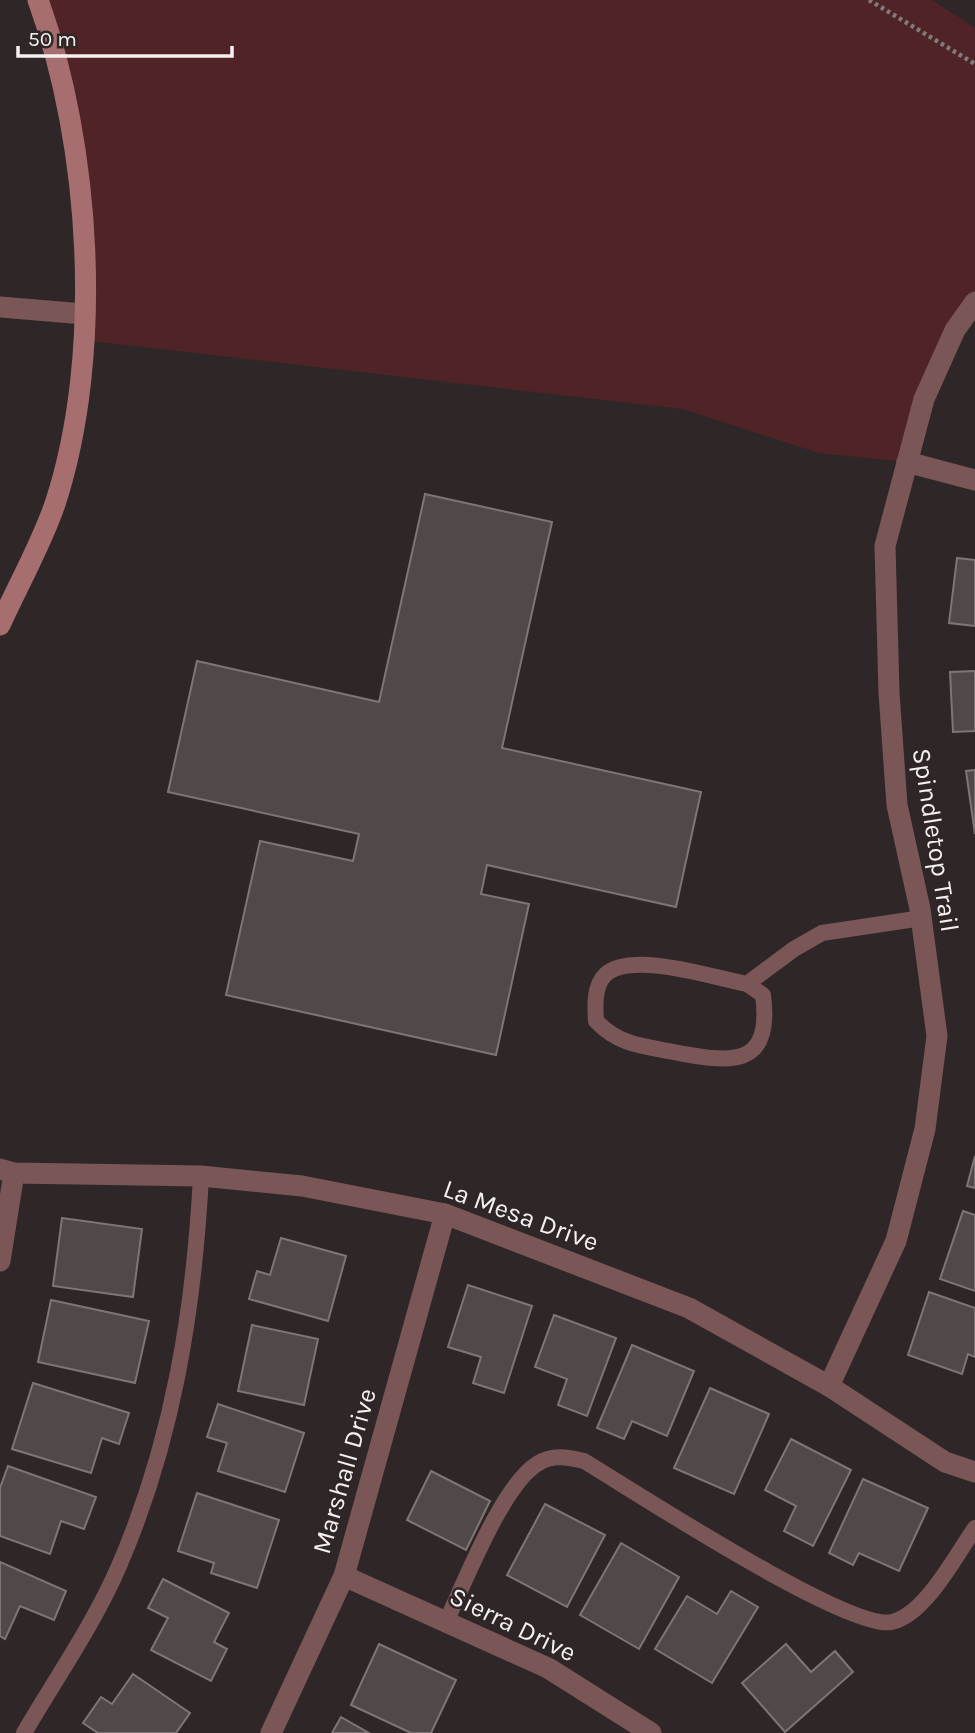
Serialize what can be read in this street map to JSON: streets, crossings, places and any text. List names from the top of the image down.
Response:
{
  "streets": {
    "street": [
      "Spindletop Trail",
      "La Mesa Drive",
      "Marshall Drive",
      "Sierra Drive"
    ]
  },
  "crossings": [
    ["Spindletop Trail", "La Mesa Drive"],
    ["La Mesa Drive", "Marshall Drive"],
    ["Marshall Drive", "Sierra Drive"]
  ],
  "scale_bar": "50 m"
}
